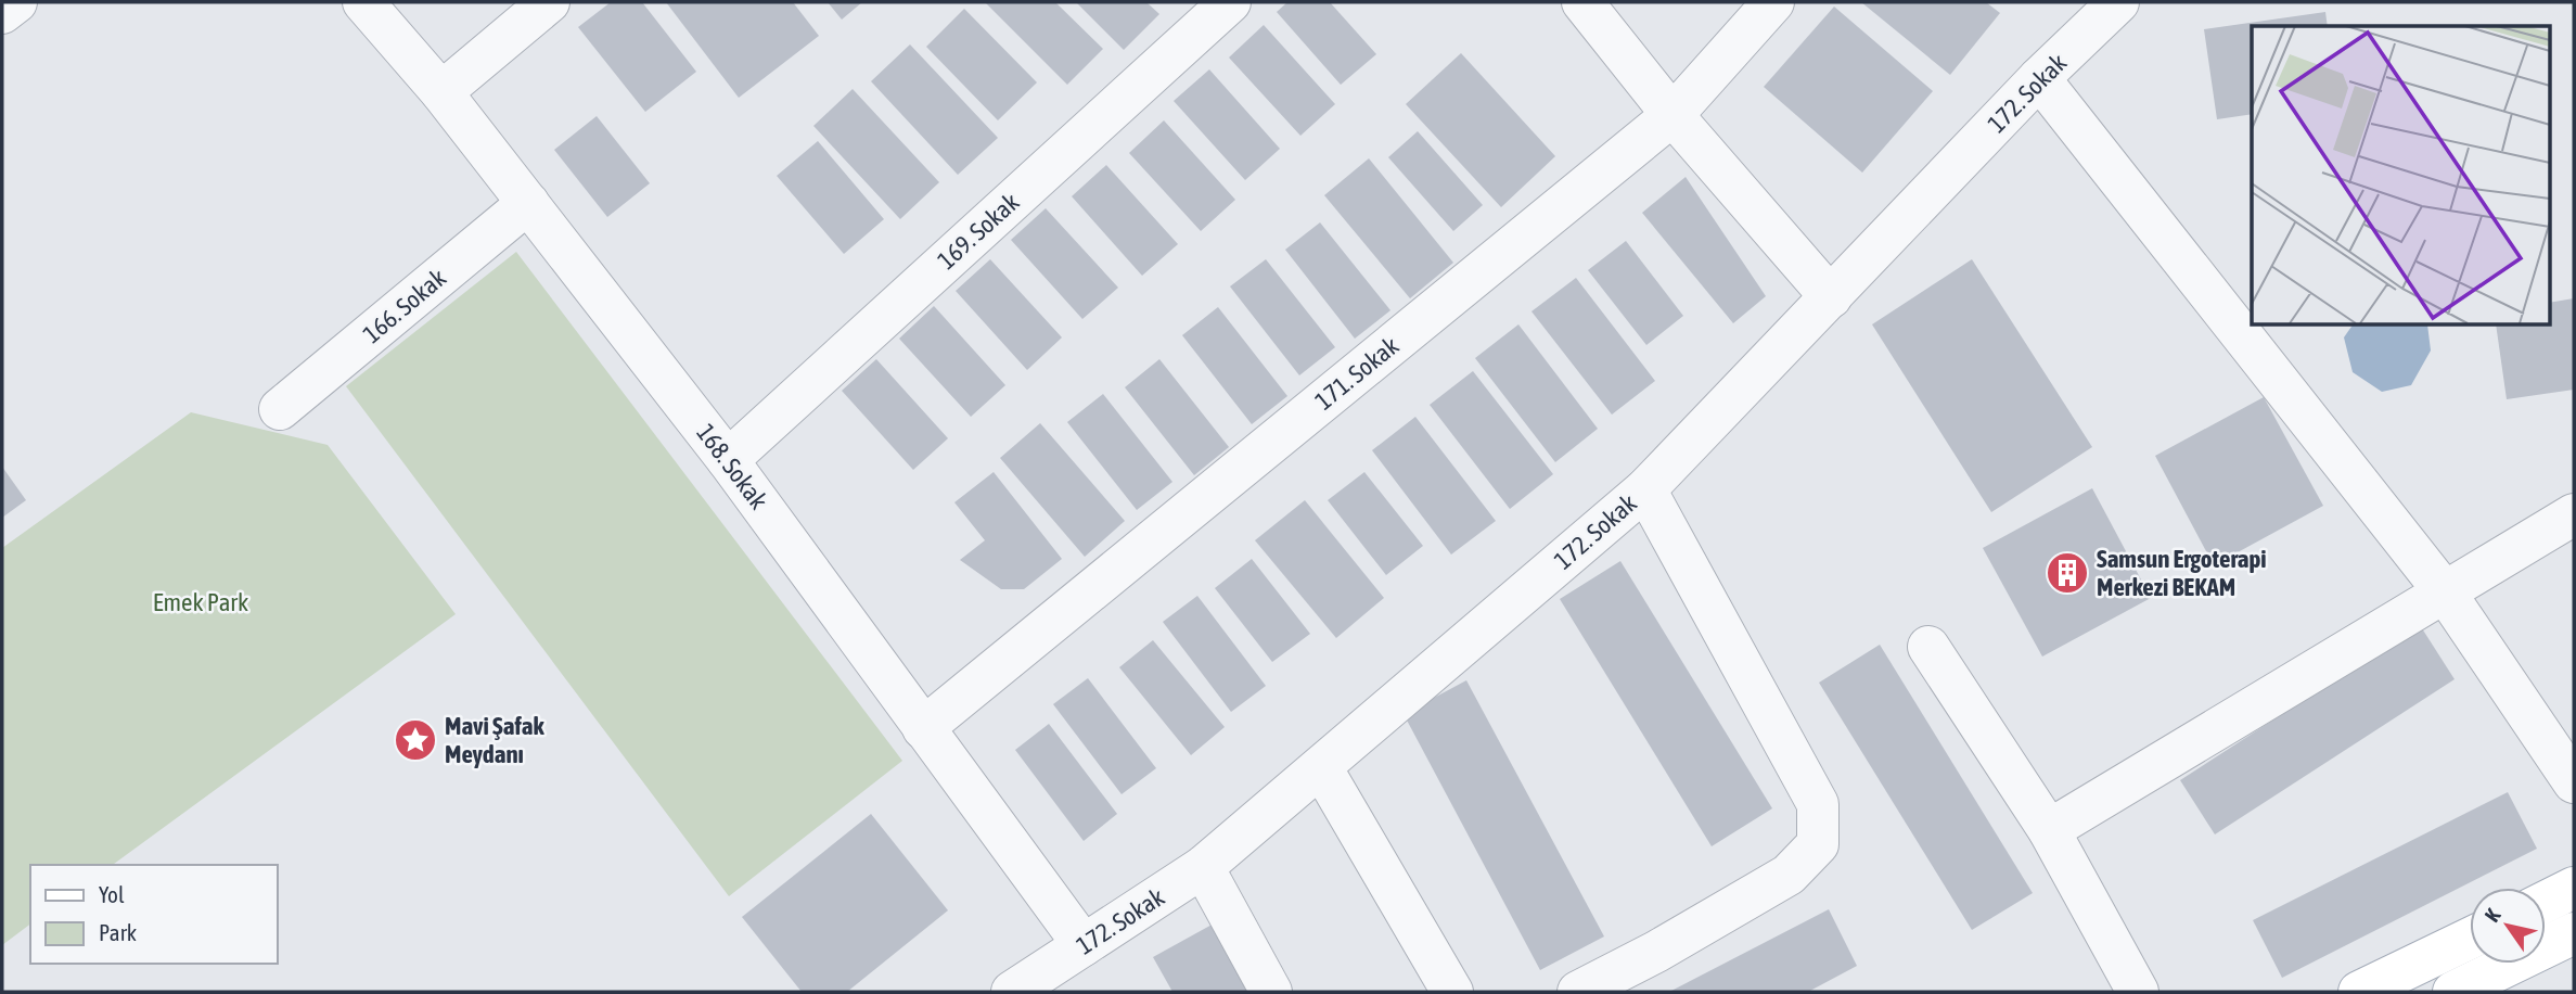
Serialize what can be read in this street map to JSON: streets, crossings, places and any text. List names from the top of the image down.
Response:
{
  "streets": {
    "street": [
      "172. Sokak",
      "169. Sokak",
      "166. Sokak",
      "171. Sokak",
      "168. Sokak"
    ]
  },
  "crossings": [
    ["172. Sokak", "168. Sokak"],
    ["169. Sokak", "168. Sokak"],
    ["166. Sokak", "168. Sokak"],
    ["171. Sokak", "168. Sokak"]
  ],
  "parks": ["Emek Park"],
  "places": {
    "building": ["Samsun Ergoterapi Merkezi BEKAM"],
    "place": ["Mavi Şafak Meydanı"]
  },
  "legend": ["Yol", "Park"],
  "north": "top left"
}
